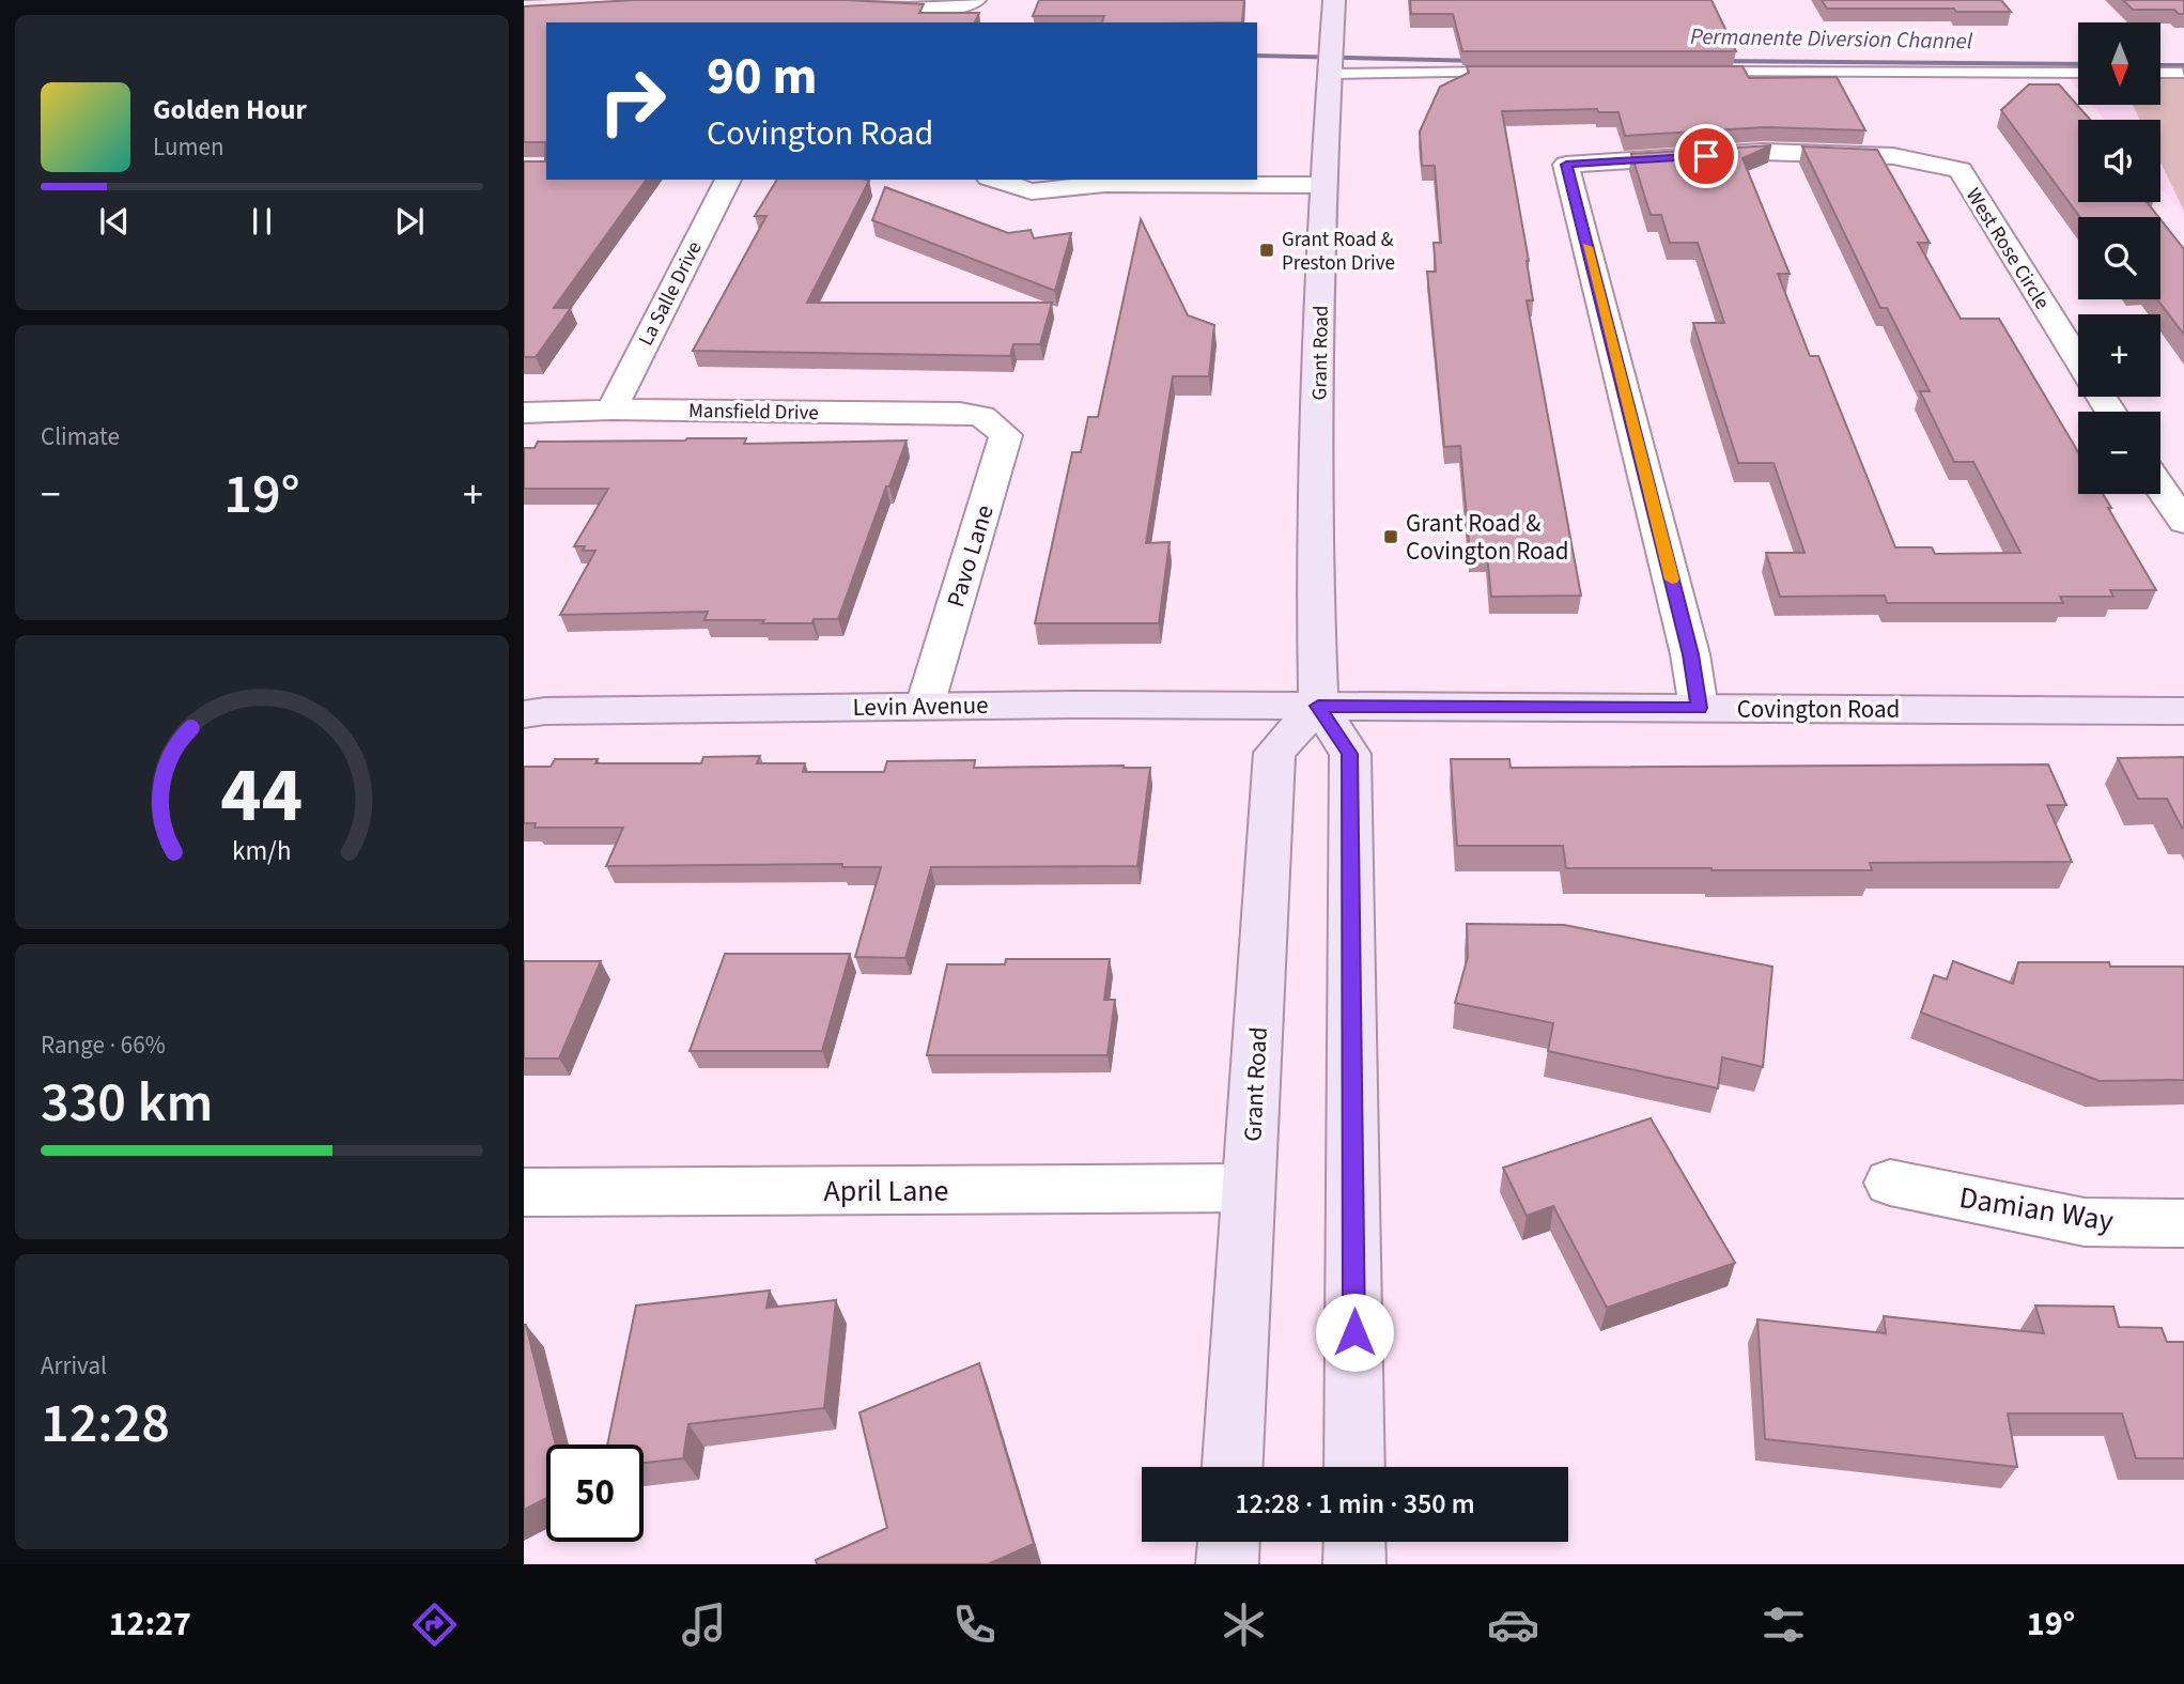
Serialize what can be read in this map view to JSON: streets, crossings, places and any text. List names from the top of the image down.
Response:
{
  "streets": {
    "main road": ["Grant Road", "Levin Avenue", "Covington Road"],
    "street": [
      "West Rose Circle",
      "La Salle Drive",
      "Mansfield Drive",
      "Pavo Lane",
      "April Lane",
      "Damian Way"
    ]
  },
  "crossings": [
    ["West Rose Circle", "Covington Road"],
    ["La Salle Drive", "Mansfield Drive"],
    ["Grant Road", "Levin Avenue"],
    ["Grant Road", "Covington Road"],
    ["Grant Road", "April Lane"],
    ["Mansfield Drive", "Pavo Lane"],
    ["Pavo Lane", "Levin Avenue"],
    ["Levin Avenue", "Covington Road"]
  ],
  "water": ["Permanente Diversion Channel"],
  "places": {
    "transit": ["Grant Road & Preston Drive", "Grant Road & Covington Road"]
  },
  "north": "bottom",
  "page": {
    "map_buttons": ["+", "−"],
    "turn": ["90 m", "Covington Road"],
    "song": ["Golden Hour", "Lumen"],
    "tile": [
      "Climate",
      ["Range · 66%", "330 km"],
      ["Arrival", "12:28"]
    ],
    "heat": ["−", "19°", "+"],
    "limit": "50",
    "trip": "12:28 · 1 min · 350 m",
    "tabs": ["12:27", "19°"],
    "gauge": ["44", "km/h"]
  }
}
